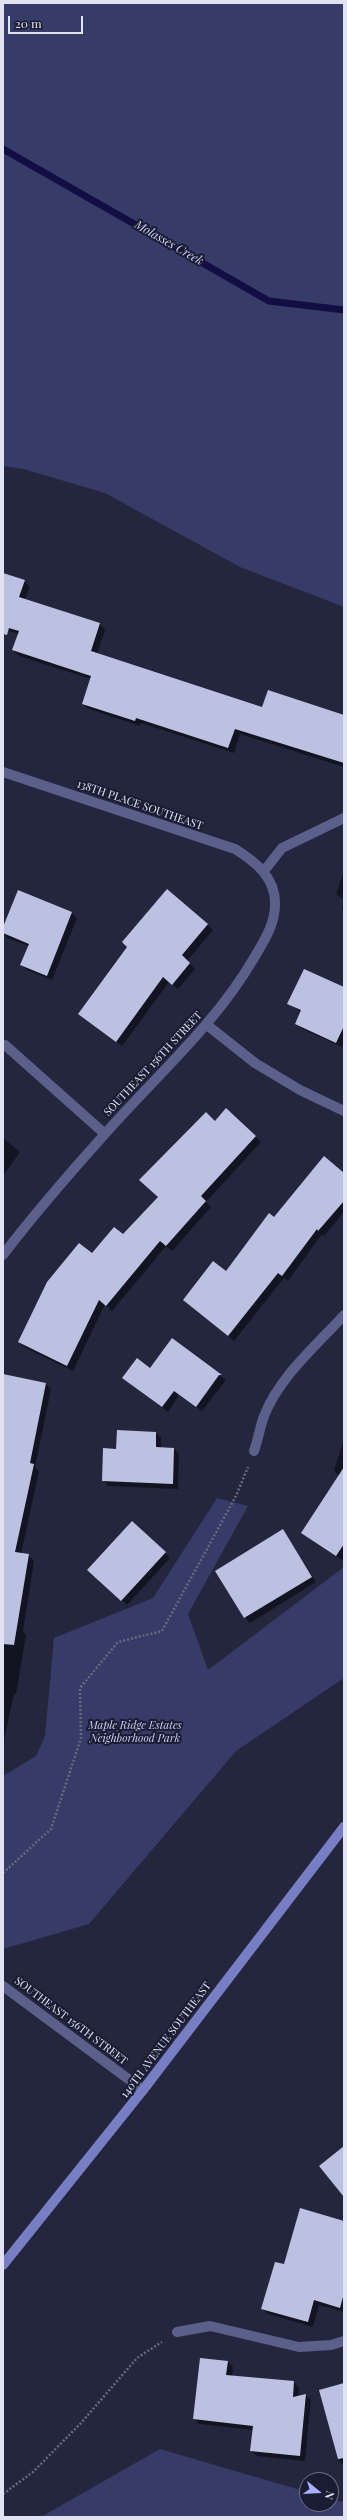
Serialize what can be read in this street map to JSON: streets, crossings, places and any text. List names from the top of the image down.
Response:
{
  "streets": {
    "main road": ["140TH AVENUE SOUTHEAST"],
    "street": ["138TH PLACE SOUTHEAST", "SOUTHEAST 156TH STREET"]
  },
  "crossings": [
    ["138TH PLACE SOUTHEAST", "SOUTHEAST 156TH STREET"],
    ["SOUTHEAST 156TH STREET", "140TH AVENUE SOUTHEAST"]
  ],
  "water": ["Molasses Creek"],
  "parks": ["Maple Ridge Estates Neighborhood Park"],
  "scale_bar": "20 m",
  "north": "right"
}
